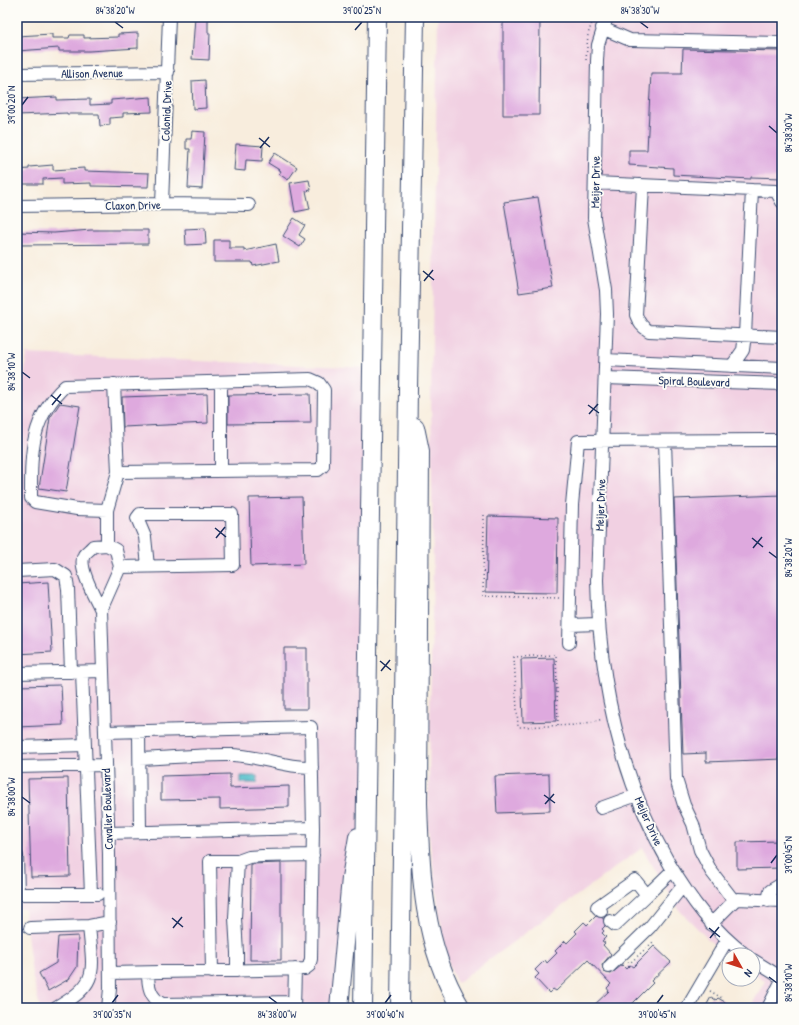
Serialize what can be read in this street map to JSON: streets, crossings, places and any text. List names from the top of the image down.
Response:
{
  "streets": {
    "street": [
      "Allison Avenue",
      "Colonial Drive",
      "Meijer Drive",
      "Claxon Drive",
      "Spiral Boulevard",
      "Cavalier Boulevard"
    ]
  },
  "crossings": [
    ["Allison Avenue", "Colonial Drive"],
    ["Colonial Drive", "Claxon Drive"],
    ["Meijer Drive", "Spiral Boulevard"]
  ],
  "north": "bottom right",
  "coordinates": [
    "84°38'20\"W",
    "39°00'25\"N",
    "84°38'30\"W",
    "39°00'20\"N",
    "84°38'10\"W",
    "84°38'00\"W",
    "39°00'45\"N",
    "39°00'35\"N",
    "39°00'40\"N"
  ]
}
